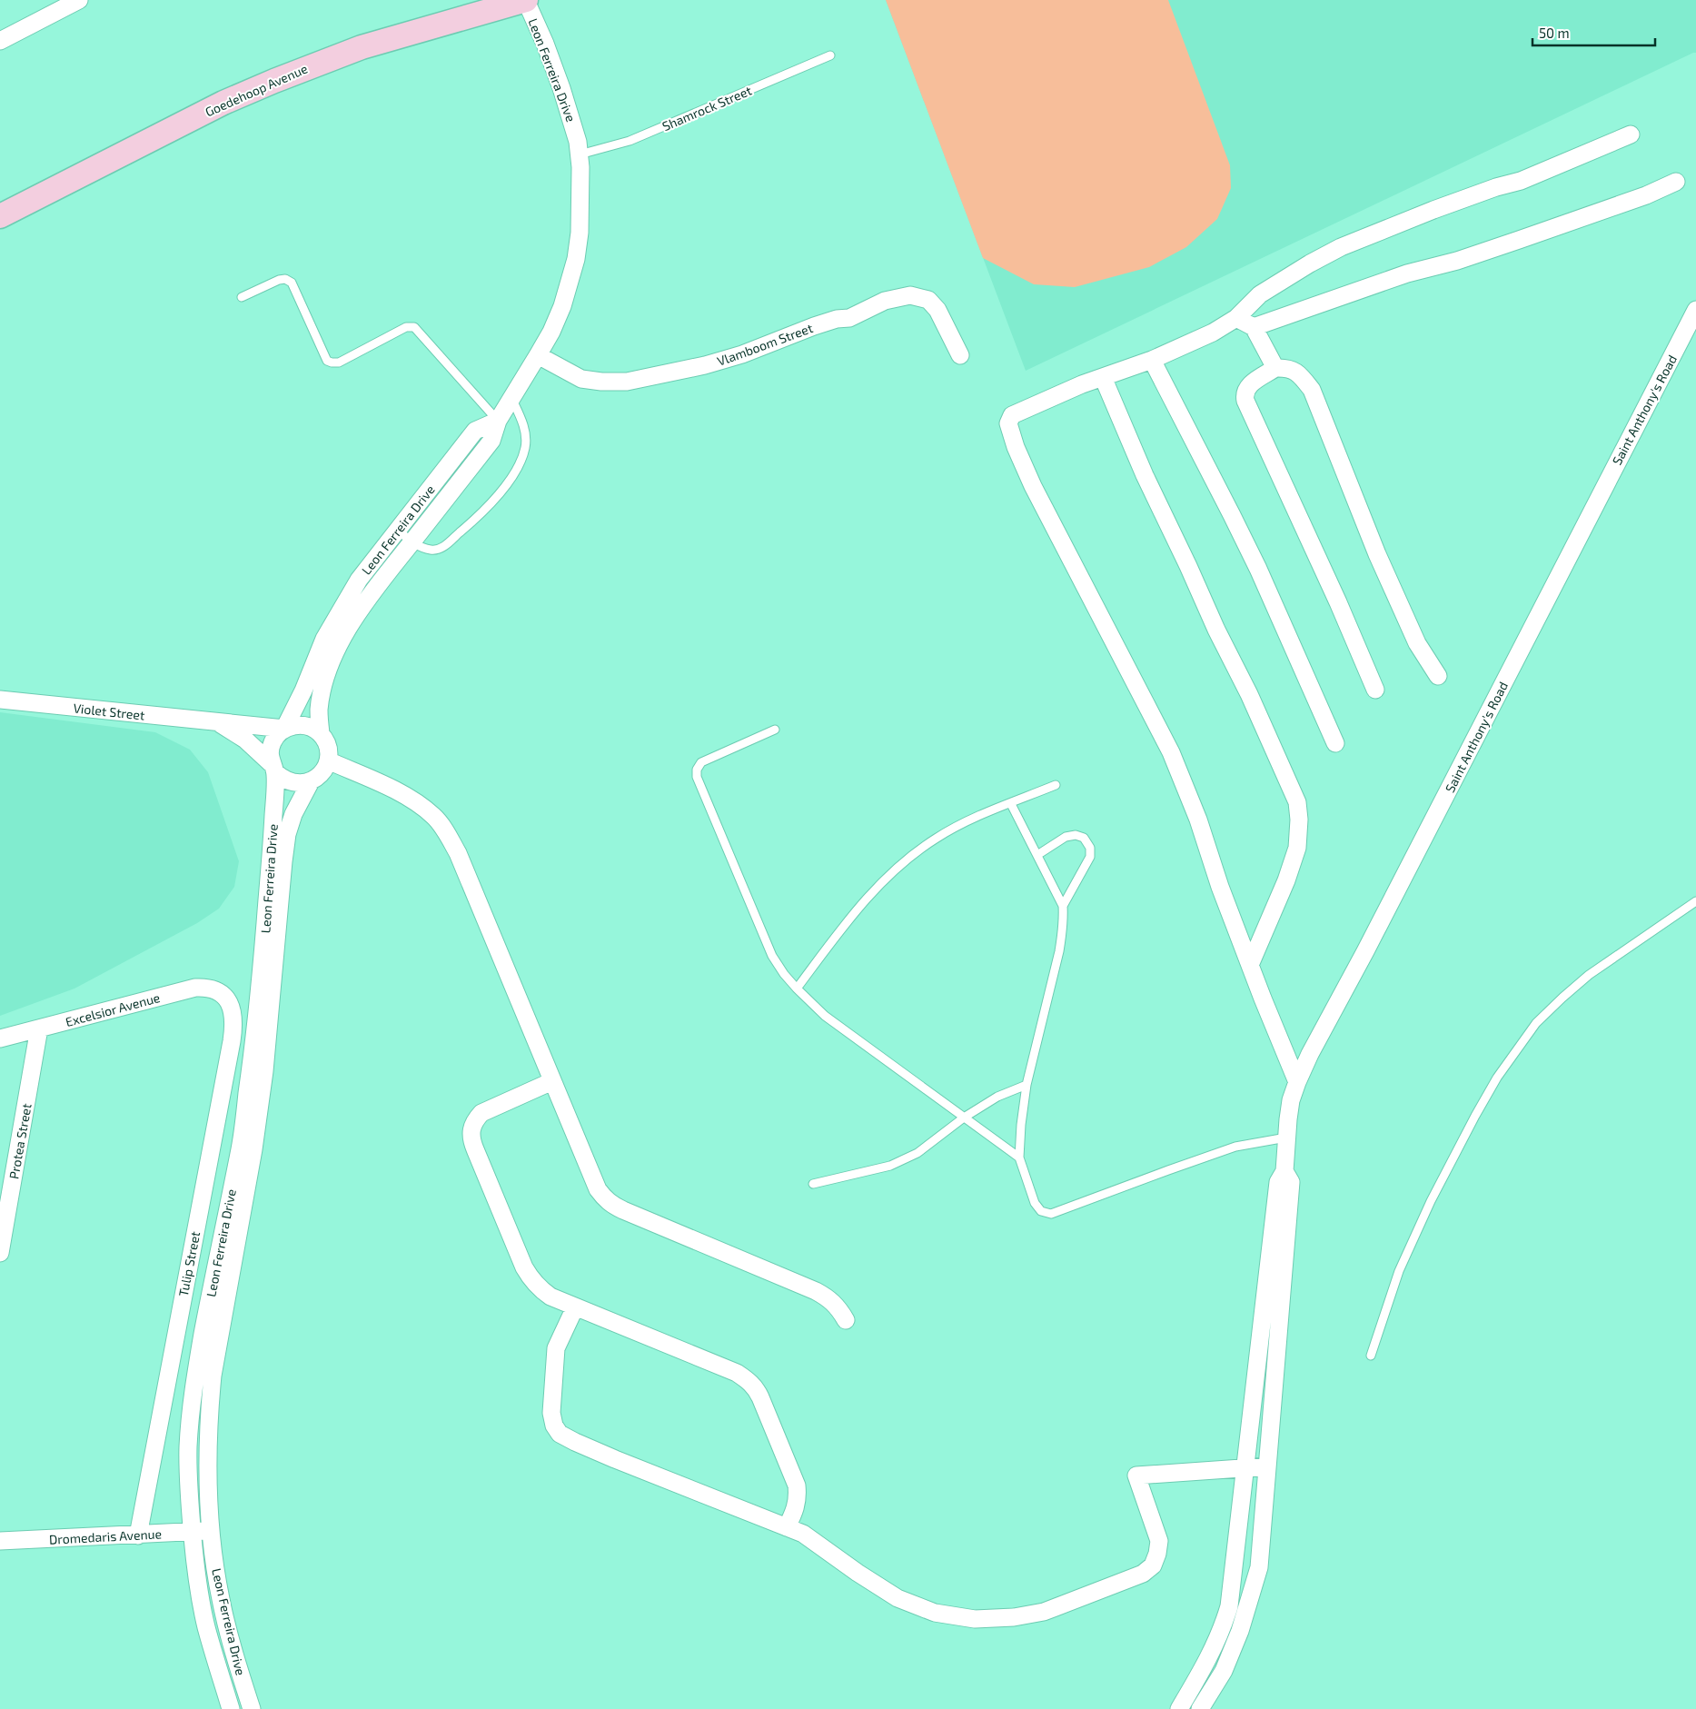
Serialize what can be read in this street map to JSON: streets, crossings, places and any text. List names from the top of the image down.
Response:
{
  "streets": {
    "street": [
      "Leon Ferreira Drive",
      "Goedehoop Avenue",
      "Vlamboom Street",
      "Saint Anthony's Road",
      "Violet Street",
      "Excelsior Avenue",
      "Protea Street",
      "Tulip Street",
      "Dromedaris Avenue"
    ],
    "lane": ["Shamrock Street"]
  },
  "crossings": [
    ["Leon Ferreira Drive", "Goedehoop Avenue"],
    ["Leon Ferreira Drive", "Shamrock Street"],
    ["Leon Ferreira Drive", "Vlamboom Street"],
    ["Leon Ferreira Drive", "Violet Street"],
    ["Leon Ferreira Drive", "Dromedaris Avenue"],
    ["Excelsior Avenue", "Protea Street"],
    ["Excelsior Avenue", "Tulip Street"],
    ["Tulip Street", "Dromedaris Avenue"]
  ],
  "scale_bar": "50 m"
}
